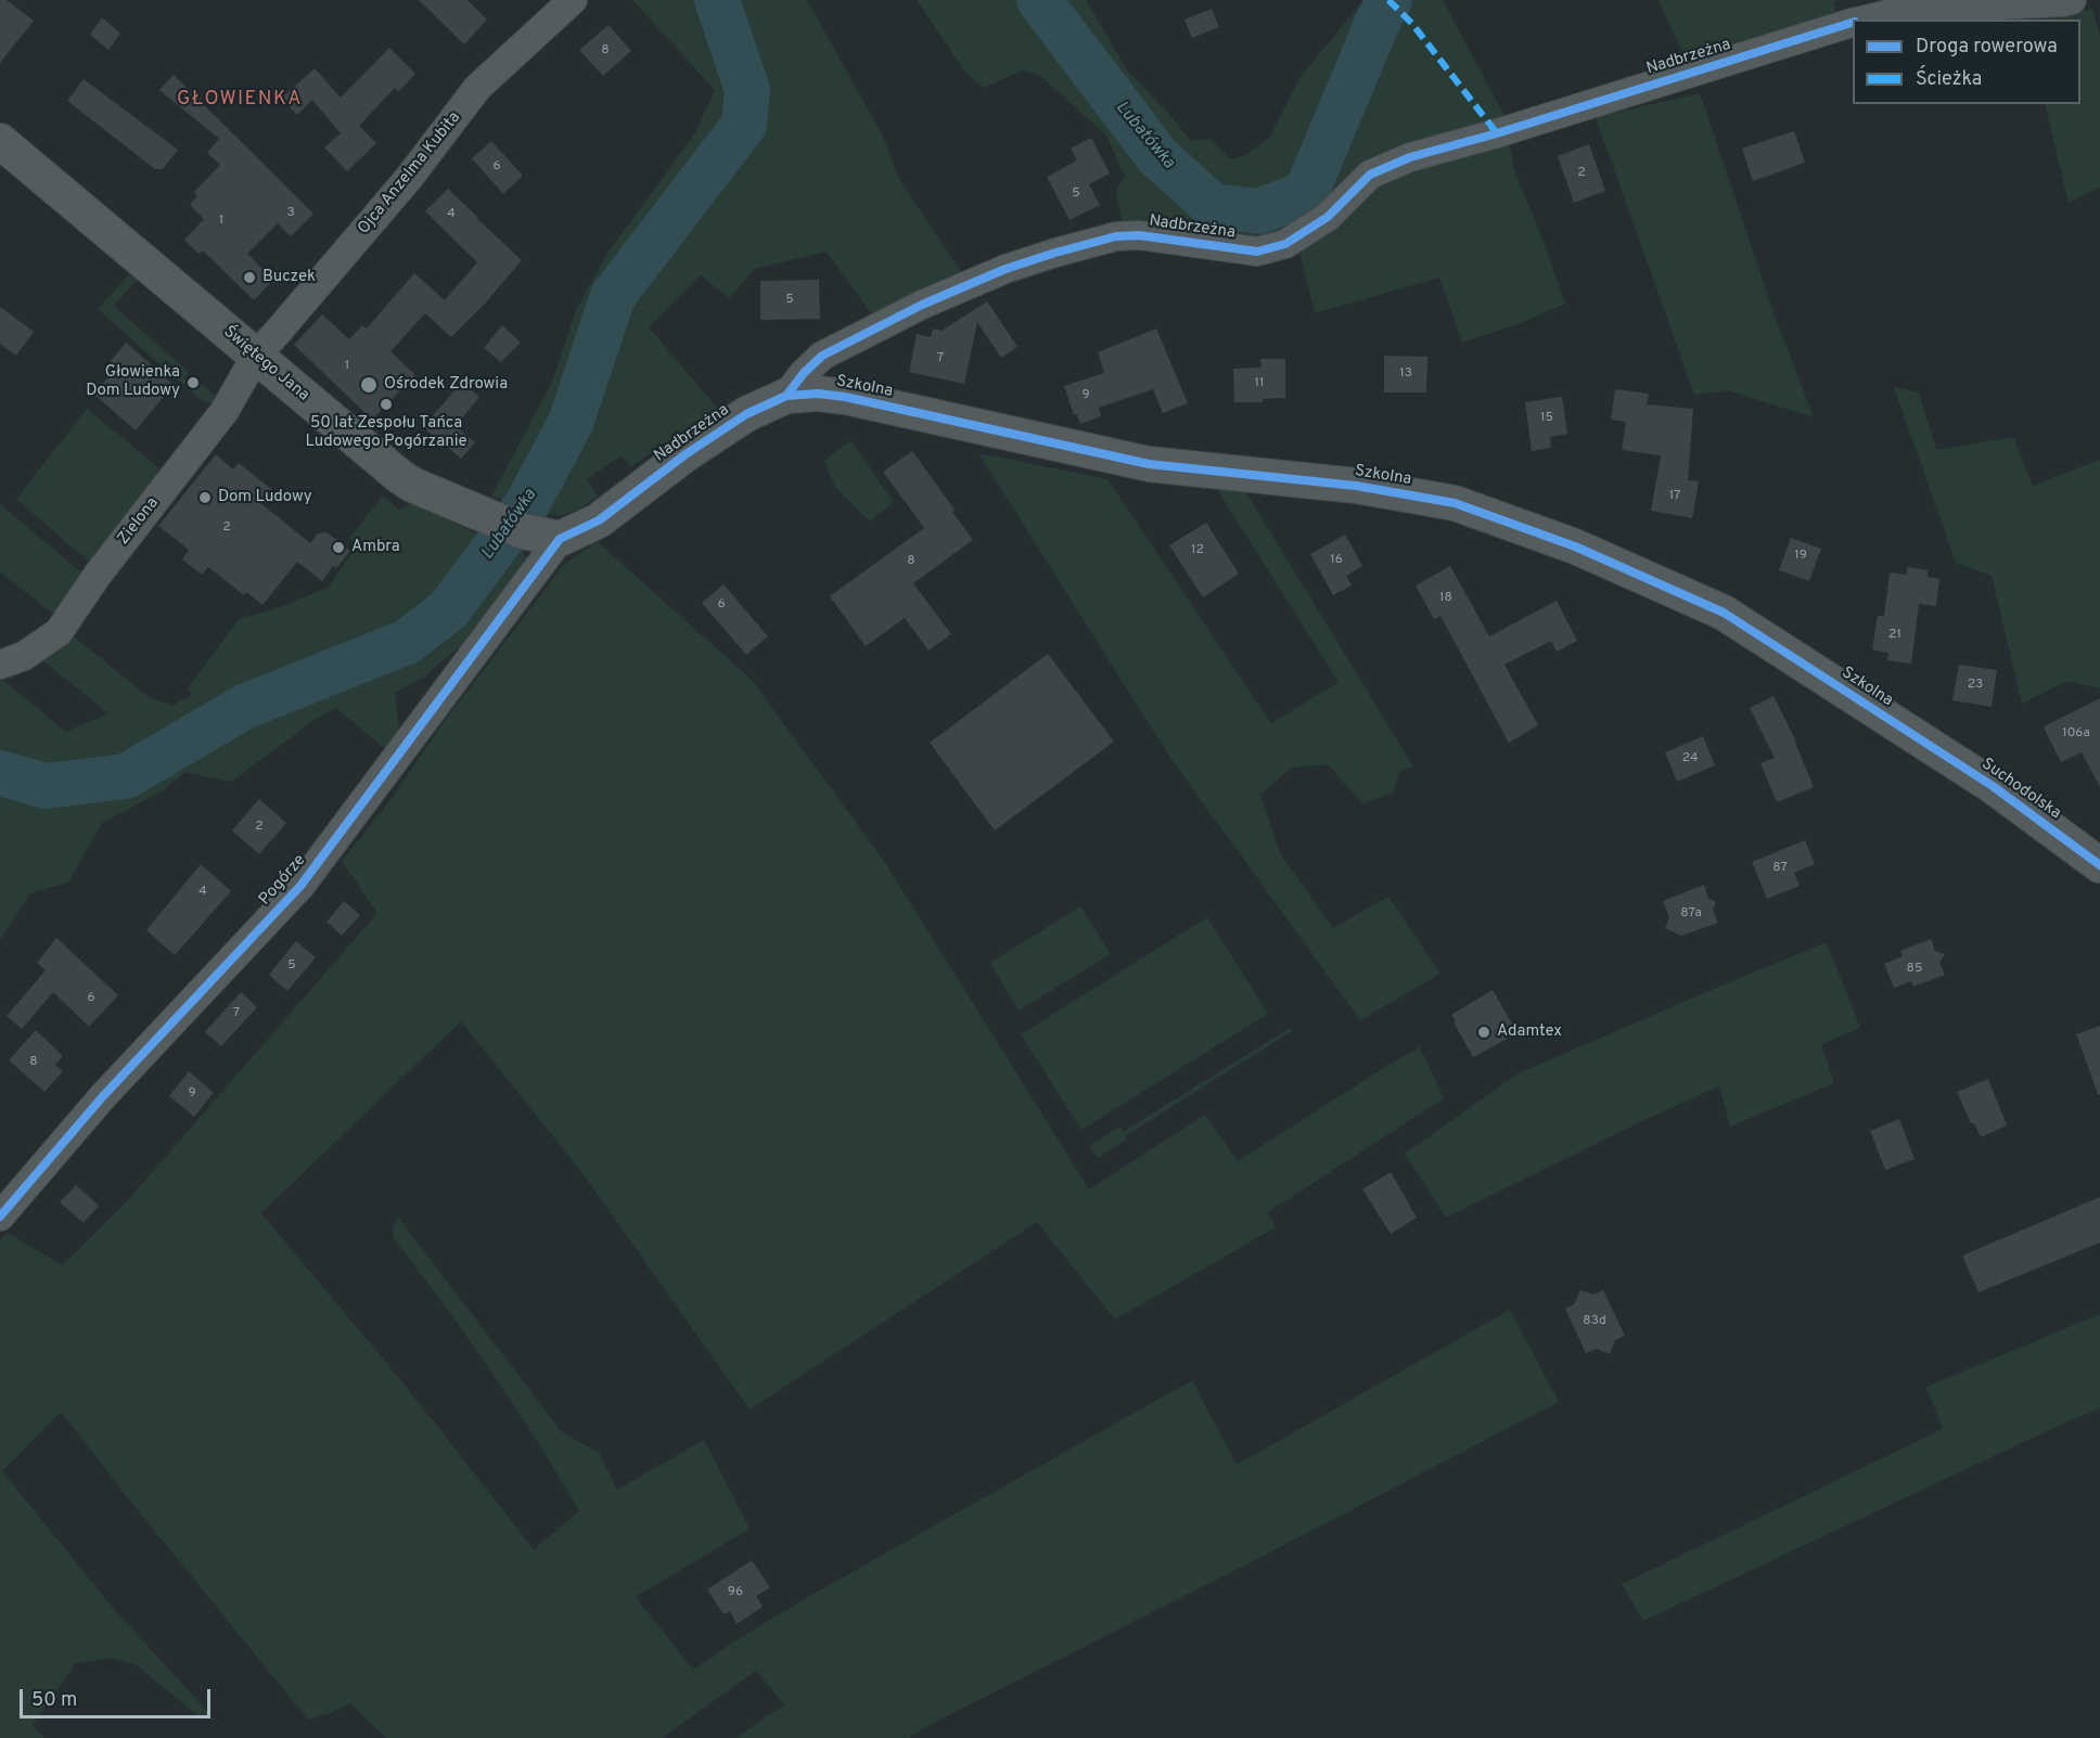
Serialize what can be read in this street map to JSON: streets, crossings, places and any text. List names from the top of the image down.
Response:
{
  "streets": {
    "street": [
      "Nadbrzeżna",
      "Ojca Anzelma Kubita",
      "Świętego Jana",
      "Szkolna",
      "Zielona",
      "Suchodolska",
      "Pogórze"
    ]
  },
  "crossings": [
    ["Nadbrzeżna", "Świętego Jana"],
    ["Nadbrzeżna", "Szkolna"],
    ["Nadbrzeżna", "Pogórze"],
    ["Ojca Anzelma Kubita", "Świętego Jana"],
    ["Ojca Anzelma Kubita", "Zielona"],
    ["Świętego Jana", "Zielona"],
    ["Świętego Jana", "Pogórze"],
    ["Szkolna", "Suchodolska"]
  ],
  "districts": ["GŁOWIENKA"],
  "water": ["Lubatówka"],
  "places": [
    "Buczek",
    "Głowienka Dom Ludowy",
    "Ośrodek Zdrowia",
    "50 lat Zespołu Tańca Ludowego Pogórzanie",
    "Dom Ludowy",
    "Ambra",
    "Adamtex"
  ],
  "house_numbers": [
    "8",
    "6",
    "2",
    "5",
    "3",
    "4",
    "1",
    "5",
    "7",
    "1",
    "13",
    "11",
    "9",
    "15",
    "17",
    "2",
    "12",
    "19",
    "16",
    "8",
    "18",
    "6",
    "21",
    "23",
    "106a",
    "24",
    "2",
    "87",
    "4",
    "87a",
    "5",
    "85",
    "6",
    "7",
    "8",
    "9",
    "83d",
    "96"
  ],
  "legend": ["Droga rowerowa", "Ścieżka"],
  "scale_bar": "50 m"
}
